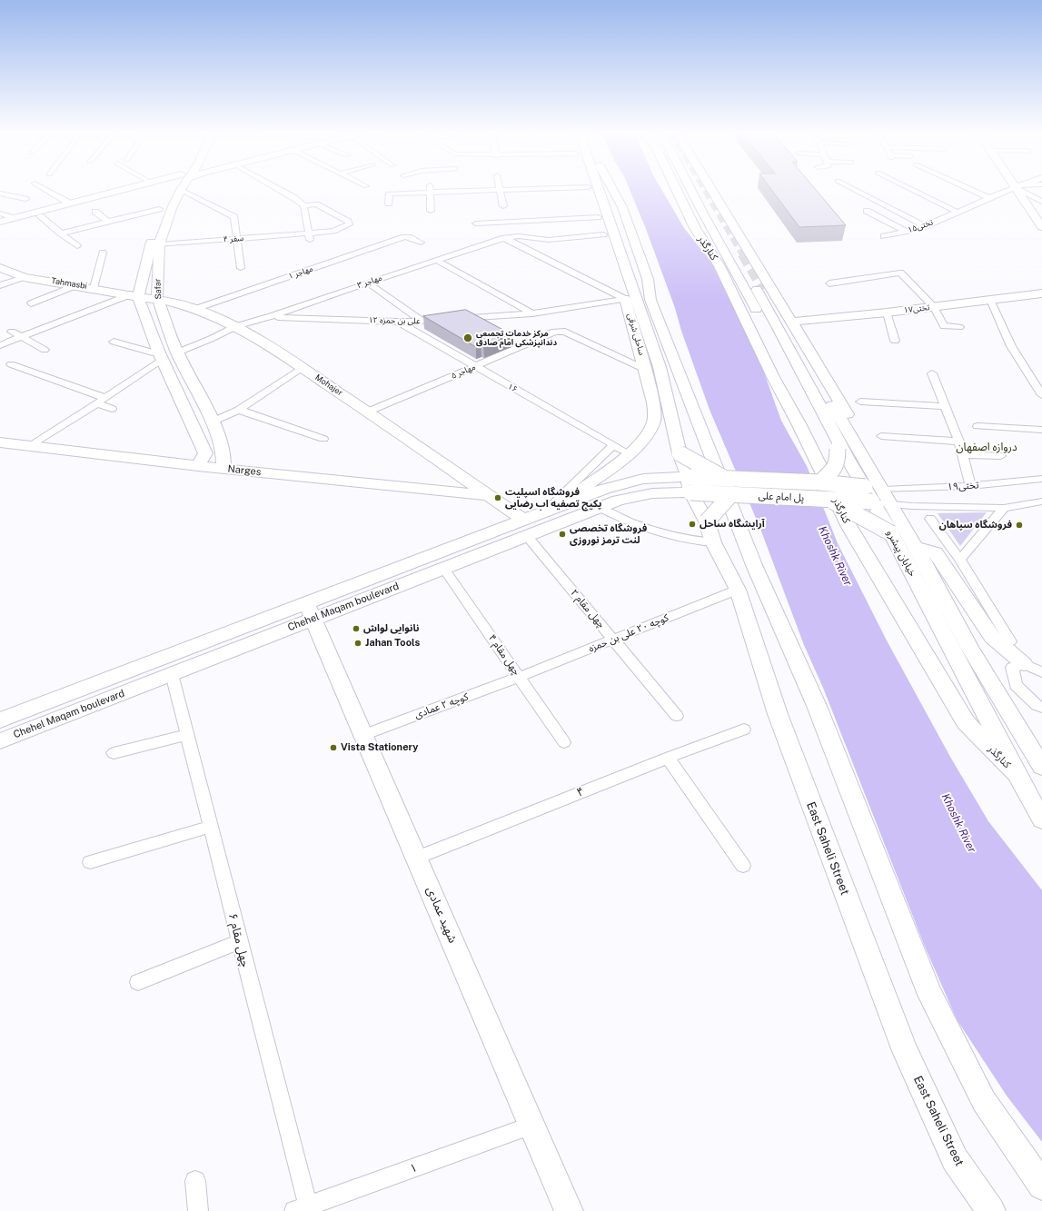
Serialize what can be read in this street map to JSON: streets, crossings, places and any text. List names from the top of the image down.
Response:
{
  "streets": {
    "main road": [
      "کنارگذر",
      "Tahmasbi",
      "Safar",
      "تختی۱۷",
      "ساحلی شرقی",
      "Mohajer",
      "Narges",
      "پل امام علی",
      "خیابان پیشرو",
      "Chehel Maqam boulevard",
      "East Saheli Street",
      "شهید عمادی"
    ],
    "street": [
      "تختی۱۵",
      "۴ سفر",
      "۱ مهاجر",
      "۳ مهاجر",
      "۱۲ علی بن حمزه",
      "۵ مهاجر",
      "۱۶",
      "تختی۱۹",
      "چهل مقام ۲",
      "کوچه ۲۰ علی بن حمزه",
      "چهل مقام ۴",
      "کوچه ۲ عمادی",
      "۴",
      "چهل مقام ۶",
      "۱"
    ]
  },
  "crossings": [
    ["۴ سفر", "Safar"],
    ["کنارگذر", "خیابان پیشرو"],
    ["۱ مهاجر", "Mohajer"],
    ["۳ مهاجر", "Safar"],
    ["۳ مهاجر", "۱۲ علی بن حمزه"],
    ["۳ مهاجر", "ساحلی شرقی"],
    ["۳ مهاجر", "Mohajer"],
    ["Tahmasbi", "Safar"],
    ["Tahmasbi", "Mohajer"],
    ["Safar", "Mohajer"],
    ["Safar", "Narges"],
    ["۱۲ علی بن حمزه", "ساحلی شرقی"],
    ["۱۲ علی بن حمزه", "۱۶"],
    ["ساحلی شرقی", "۵ مهاجر"],
    ["ساحلی شرقی", "۱۶"],
    ["ساحلی شرقی", "پل امام علی"],
    ["ساحلی شرقی", "Chehel Maqam boulevard"],
    ["ساحلی شرقی", "East Saheli Street"],
    ["۵ مهاجر", "Mohajer"],
    ["۵ مهاجر", "۱۶"],
    ["Mohajer", "Narges"],
    ["Mohajer", "Chehel Maqam boulevard"],
    ["تختی۱۹", "پل امام علی"],
    ["تختی۱۹", "خیابان پیشرو"],
    ["پل امام علی", "خیابان پیشرو"],
    ["پل امام علی", "Chehel Maqam boulevard"],
    ["پل امام علی", "East Saheli Street"],
    ["Chehel Maqam boulevard", "چهل مقام ۲"],
    ["Chehel Maqam boulevard", "چهل مقام ۴"],
    ["Chehel Maqam boulevard", "East Saheli Street"],
    ["Chehel Maqam boulevard", "شهید عمادی"],
    ["Chehel Maqam boulevard", "چهل مقام ۶"],
    ["چهل مقام ۲", "کوچه ۲۰ علی بن حمزه"],
    ["کوچه ۲۰ علی بن حمزه", "چهل مقام ۴"],
    ["کوچه ۲۰ علی بن حمزه", "کوچه ۲ عمادی"],
    ["کوچه ۲۰ علی بن حمزه", "East Saheli Street"],
    ["چهل مقام ۴", "کوچه ۲ عمادی"],
    ["کوچه ۲ عمادی", "شهید عمادی"],
    ["۴", "شهید عمادی"],
    ["شهید عمادی", "۱"],
    ["چهل مقام ۶", "۱"]
  ],
  "districts": ["دروازه اصفهان"],
  "water": ["Khoshk River"],
  "places": [
    "مرکز خدمات تجمیعی دندانپزشکی امام صادق",
    "فروشگاه اسپلیت پکیج تصفیه اب رضایی",
    "آرایشگاه ساحل",
    "فروشگاه سپاهان",
    "فروشگاه تخصصی لنت ترمز نوروزی",
    "نانوایی لواش",
    "Jahan Tools",
    "Vista Stationery"
  ]
}
